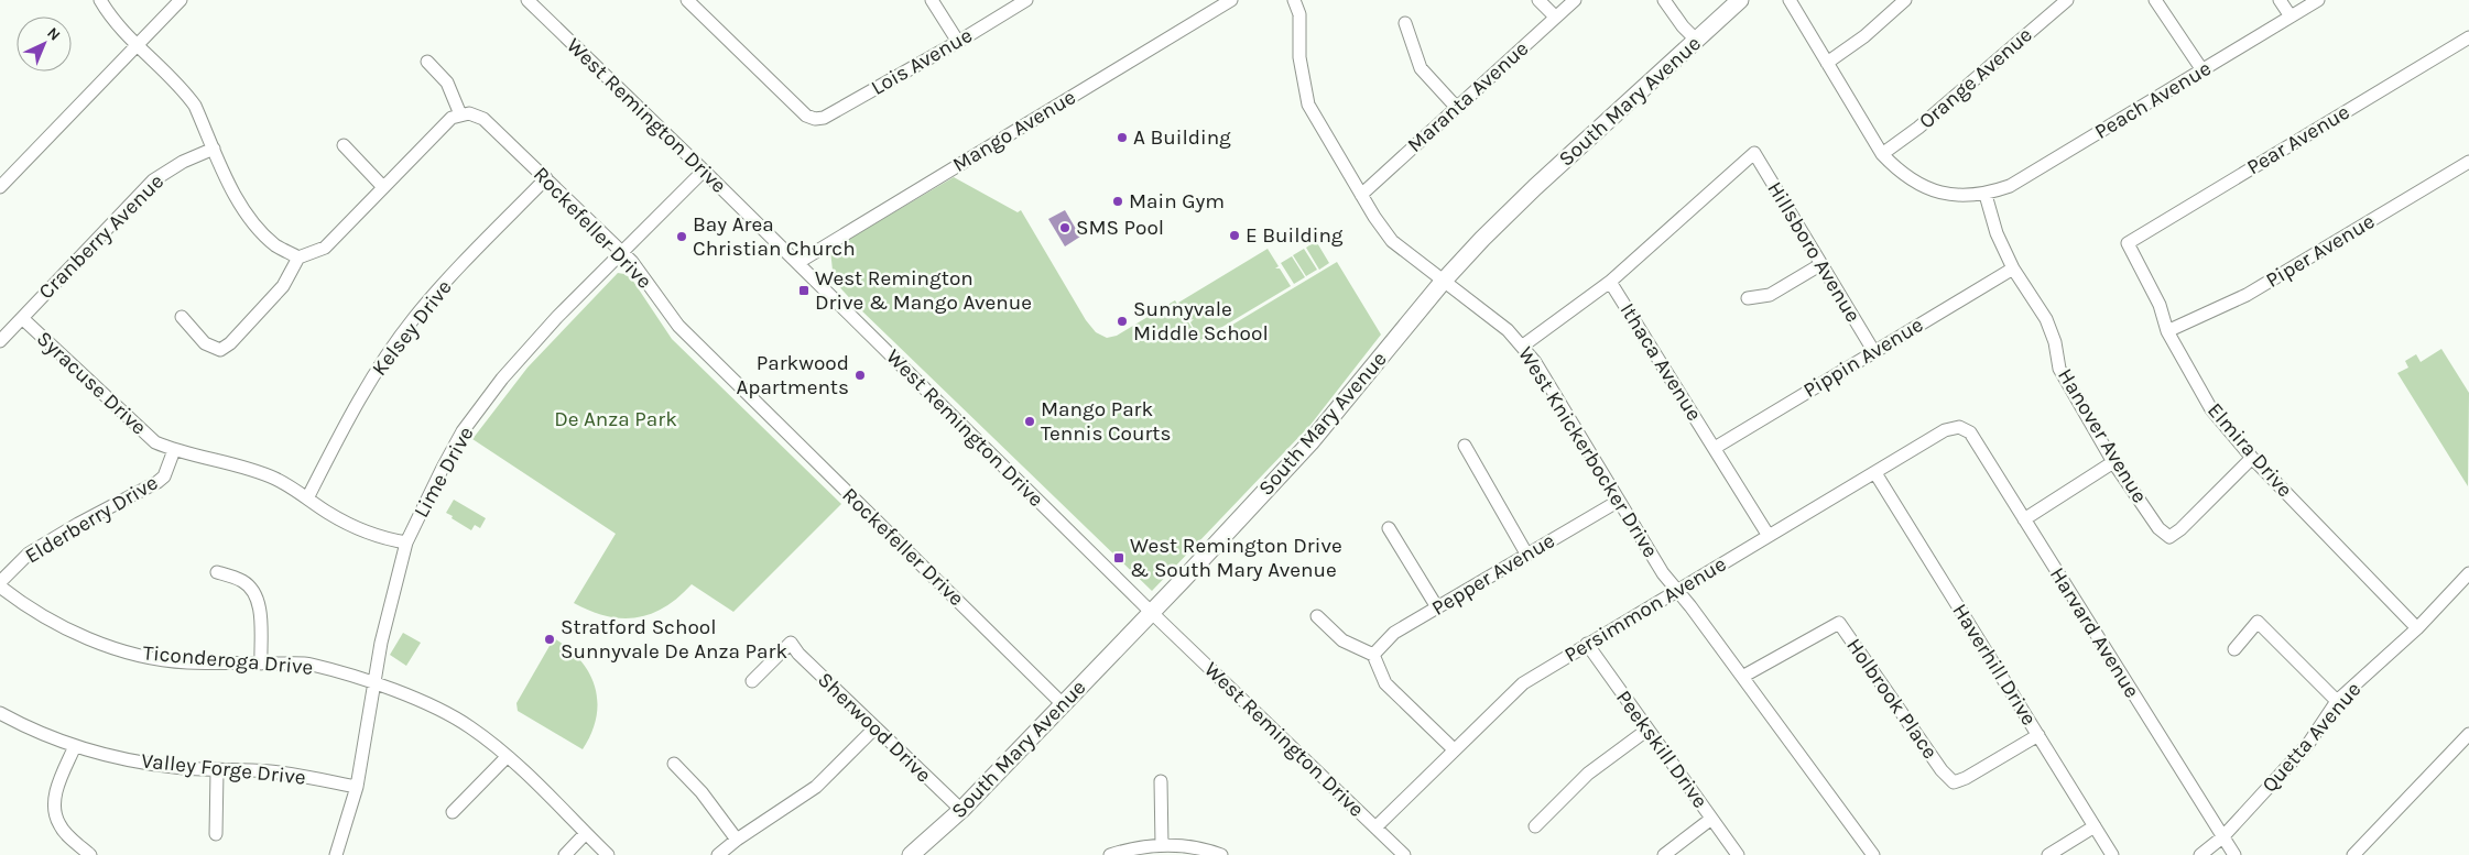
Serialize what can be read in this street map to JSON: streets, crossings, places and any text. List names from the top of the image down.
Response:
{
  "streets": {
    "main road": ["South Mary Avenue"],
    "street": [
      "Lois Avenue",
      "Orange Avenue",
      "Maranta Avenue",
      "Peach Avenue",
      "West Remington Drive",
      "Mango Avenue",
      "Pear Avenue",
      "Rockefeller Drive",
      "Cranberry Avenue",
      "Piper Avenue",
      "Hillsboro Avenue",
      "Kelsey Drive",
      "Pippin Avenue",
      "Ithaca Avenue",
      "Syracuse Drive",
      "Hanover Avenue",
      "Elmira Drive",
      "West Knickerbocker Drive",
      "Lime Drive",
      "Elderberry Drive",
      "Pepper Avenue",
      "Persimmon Avenue",
      "Harvard Avenue",
      "Ticonderoga Drive",
      "Haverhill Drive",
      "Holbrook Place",
      "Sherwood Drive",
      "Quetta Avenue",
      "Peekskill Drive",
      "Valley Forge Drive"
    ]
  },
  "crossings": [
    ["Maranta Avenue", "West Knickerbocker Drive"],
    ["Peach Avenue", "Hanover Avenue"],
    ["South Mary Avenue", "West Remington Drive"],
    ["South Mary Avenue", "Rockefeller Drive"],
    ["South Mary Avenue", "West Knickerbocker Drive"],
    ["South Mary Avenue", "Sherwood Drive"],
    ["West Remington Drive", "Mango Avenue"],
    ["West Remington Drive", "Lime Drive"],
    ["West Remington Drive", "Persimmon Avenue"],
    ["Pear Avenue", "Elmira Drive"],
    ["Rockefeller Drive", "Kelsey Drive"],
    ["Rockefeller Drive", "Lime Drive"],
    ["Cranberry Avenue", "Syracuse Drive"],
    ["Piper Avenue", "Elmira Drive"],
    ["Hillsboro Avenue", "Pippin Avenue"],
    ["Hillsboro Avenue", "Ithaca Avenue"],
    ["Kelsey Drive", "Syracuse Drive"],
    ["Pippin Avenue", "Ithaca Avenue"],
    ["Pippin Avenue", "Hanover Avenue"],
    ["Ithaca Avenue", "West Knickerbocker Drive"],
    ["Ithaca Avenue", "Persimmon Avenue"],
    ["Syracuse Drive", "Lime Drive"],
    ["Syracuse Drive", "Elderberry Drive"],
    ["Hanover Avenue", "Elmira Drive"],
    ["Elmira Drive", "Quetta Avenue"],
    ["West Knickerbocker Drive", "Pepper Avenue"],
    ["West Knickerbocker Drive", "Persimmon Avenue"],
    ["West Knickerbocker Drive", "Holbrook Place"],
    ["Lime Drive", "Ticonderoga Drive"],
    ["Lime Drive", "Valley Forge Drive"],
    ["Persimmon Avenue", "Harvard Avenue"],
    ["Persimmon Avenue", "Haverhill Drive"],
    ["Persimmon Avenue", "Peekskill Drive"],
    ["Harvard Avenue", "Quetta Avenue"],
    ["Haverhill Drive", "Holbrook Place"]
  ],
  "parks": ["De Anza Park"],
  "places": {
    "other": [
      "A Building",
      "Main Gym",
      "SMS Pool",
      "E Building",
      "Bay Area Christian Church",
      "Sunnyvale Middle School",
      "Parkwood Apartments",
      "Mango Park Tennis Courts",
      "Stratford School Sunnyvale De Anza Park"
    ],
    "transit": ["West Remington Drive & Mango Avenue", "West Remington Drive & South Mary Avenue"]
  },
  "north": "top right"
}
